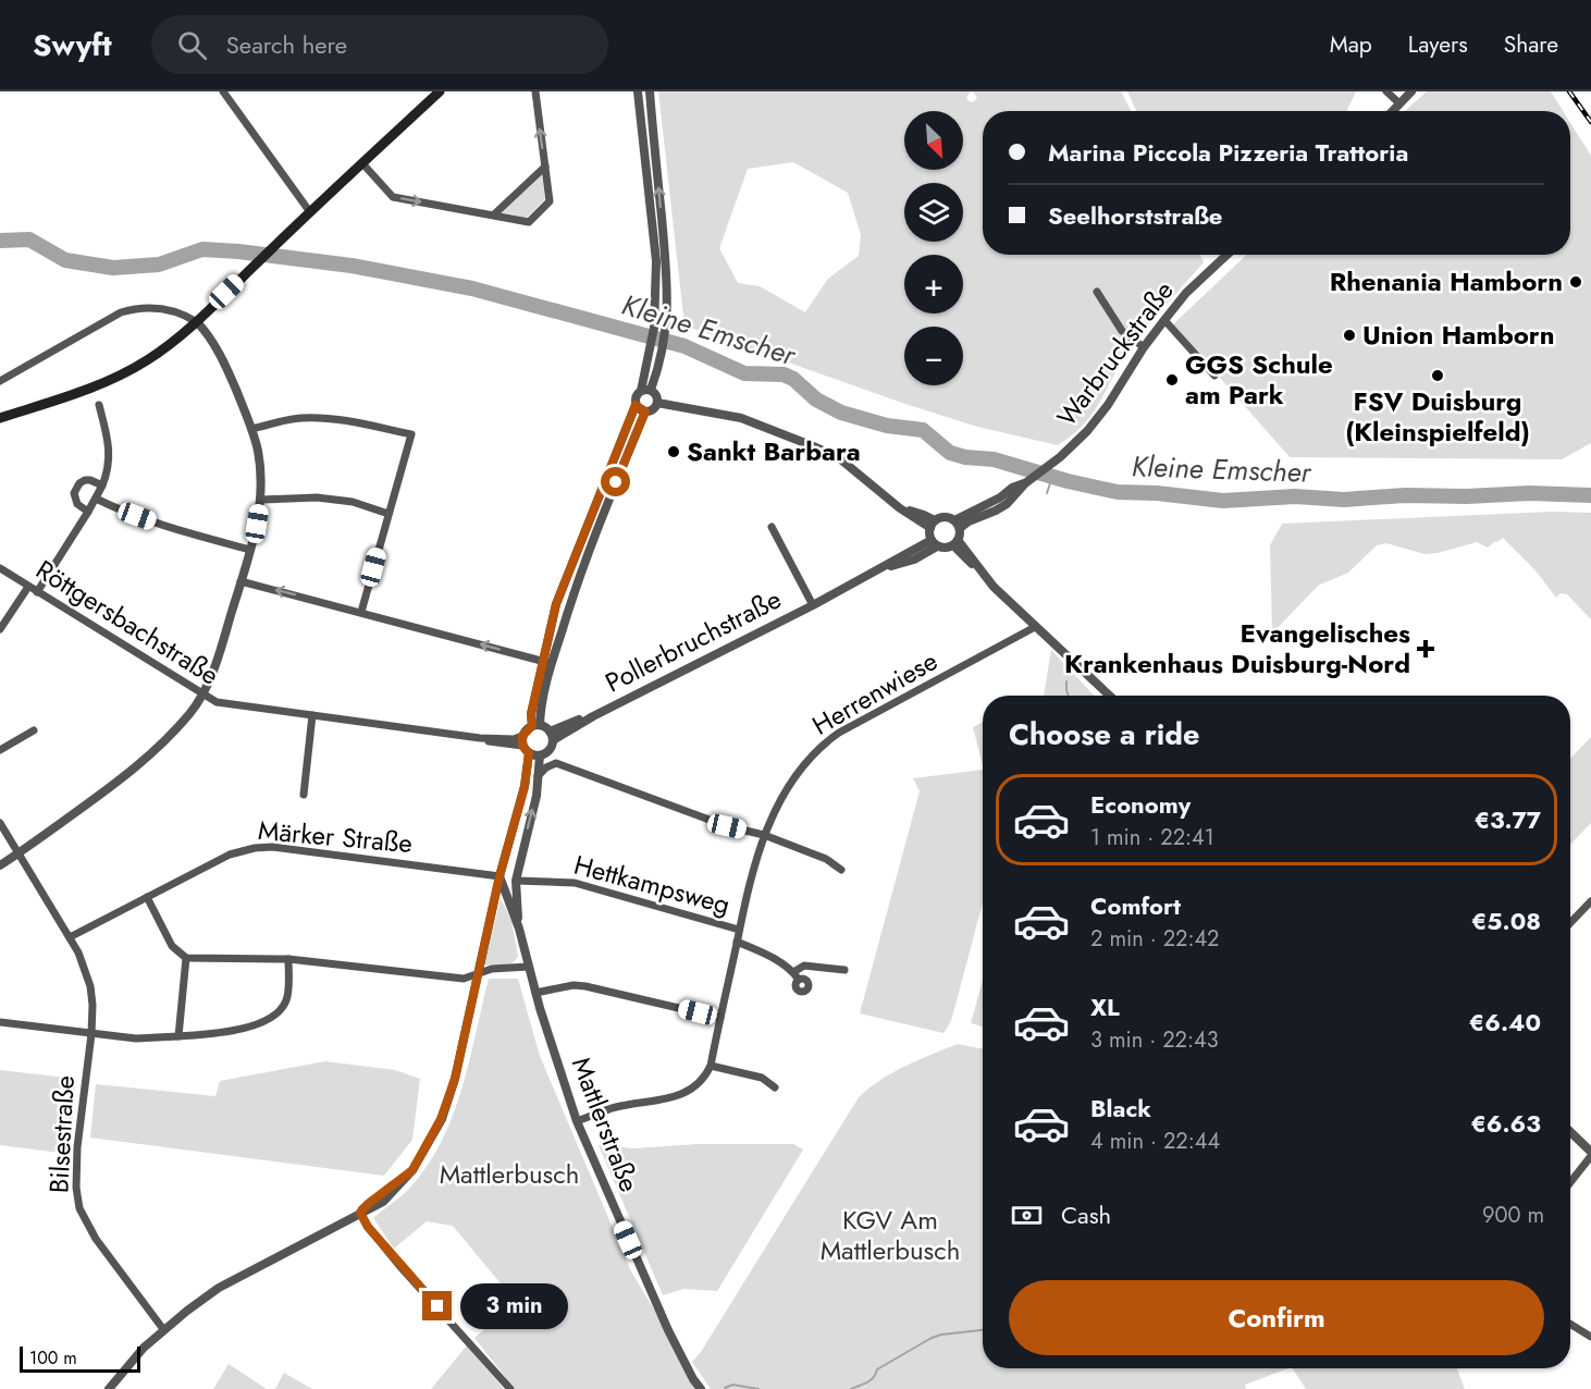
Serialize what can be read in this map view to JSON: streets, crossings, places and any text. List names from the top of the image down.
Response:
{
  "streets": {
    "street": [
      "Warbruckstraße",
      "Röttgersbachstraße",
      "Pollerbruchstraße",
      "Herrenwiese",
      "Märker Straße",
      "Hettkampsweg",
      "Mattlerstraße",
      "Bilsestraße"
    ]
  },
  "crossings": [
    ["Warbruckstraße", "Pollerbruchstraße"],
    ["Herrenwiese", "Hettkampsweg"],
    ["Herrenwiese", "Mattlerstraße"],
    ["Märker Straße", "Mattlerstraße"],
    ["Märker Straße", "Bilsestraße"],
    ["Hettkampsweg", "Mattlerstraße"]
  ],
  "water": ["Kleine Emscher"],
  "parks": ["Mattlerbusch", "KGV Am Mattlerbusch"],
  "places": {
    "other": [
      "Rhenania Hamborn",
      "Union Hamborn",
      "FSV Duisburg (Kleinspielfeld)",
      "GGS Schule am Park",
      "Sankt Barbara"
    ],
    "health": ["Evangelisches Krankenhaus Duisburg-Nord"]
  },
  "scale_bar": "100 m",
  "north": "bottom right",
  "page": {
    "header": "Swyft",
    "search": "Search here",
    "nav": ["Map", "Layers", "Share"],
    "map_buttons": ["+", "−"],
    "banner": ["Marina Piccola Pizzeria Trattoria", "Seelhorststraße"],
    "heading": "Choose a ride",
    "list": [
      {
        "name": "Economy",
        "note": "1 min · 22:41",
        "value": "€3.77"
      },
      {
        "name": "Comfort",
        "note": "2 min · 22:42",
        "value": "€5.08"
      },
      {
        "name": "XL",
        "note": "3 min · 22:43",
        "value": "€6.40"
      },
      {
        "name": "Black",
        "note": "4 min · 22:44",
        "value": "€6.63"
      }
    ],
    "pay": ["Cash", "900 m"],
    "buttons": "Confirm",
    "bubble": "3 min",
    "scale": "100 m"
  }
}
